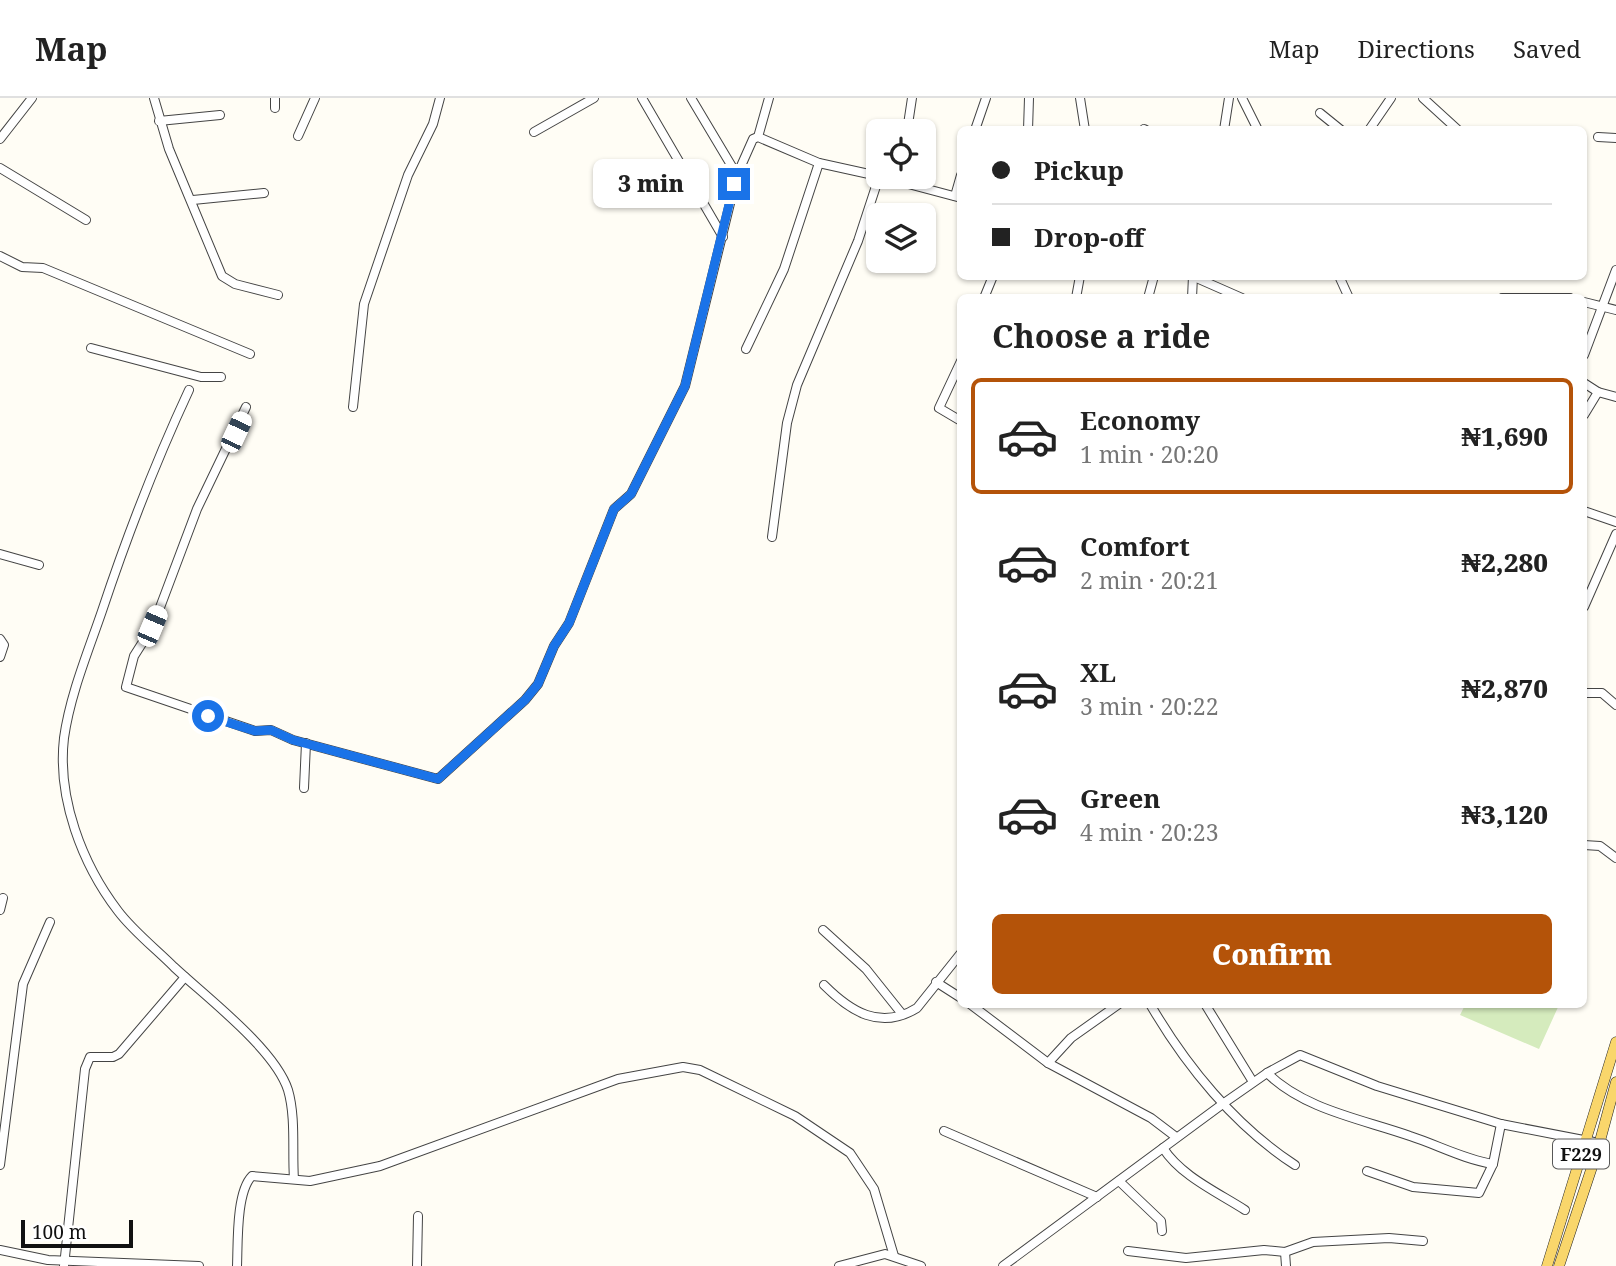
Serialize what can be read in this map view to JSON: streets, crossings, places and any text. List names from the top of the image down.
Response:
{
  "streets": {
    "main road": ["F229"]
  },
  "scale_bar": "100 m",
  "page": {
    "header": "Map",
    "nav": ["Map", "Directions", "Saved"],
    "banner": ["Pickup", "Drop-off"],
    "bubble": "3 min",
    "heading": "Choose a ride",
    "list": [
      {
        "name": "Economy",
        "note": "1 min · 20:20",
        "value": "₦1,690"
      },
      {
        "name": "Comfort",
        "note": "2 min · 20:21",
        "value": "₦2,280"
      },
      {
        "name": "XL",
        "note": "3 min · 20:22",
        "value": "₦2,870"
      },
      {
        "name": "Green",
        "note": "4 min · 20:23",
        "value": "₦3,120"
      }
    ],
    "buttons": "Confirm",
    "scale": "100 m"
  }
}
